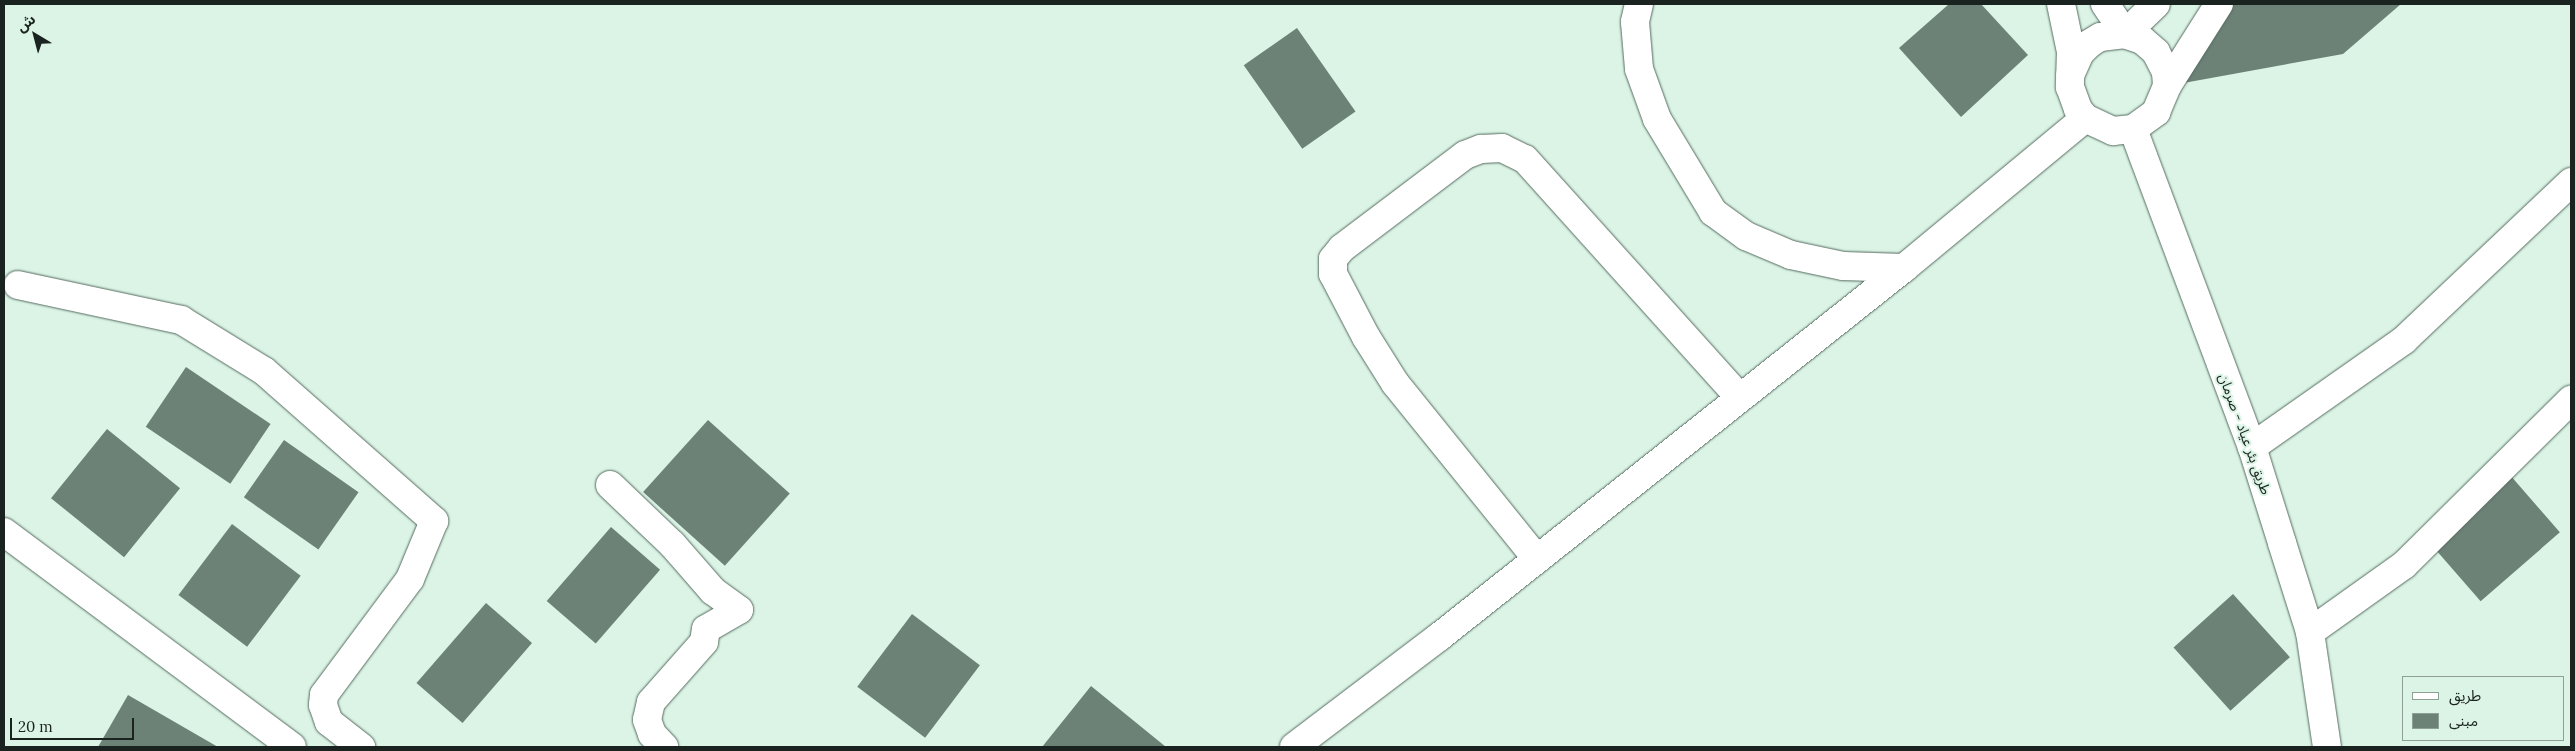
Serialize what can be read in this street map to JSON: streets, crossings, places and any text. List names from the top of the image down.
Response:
{
  "streets": {
    "main road": ["طريق بئر عياد - صرمان"]
  },
  "legend": ["طريق", "مبنى"],
  "scale_bar": "20 m",
  "north": "top left"
}
